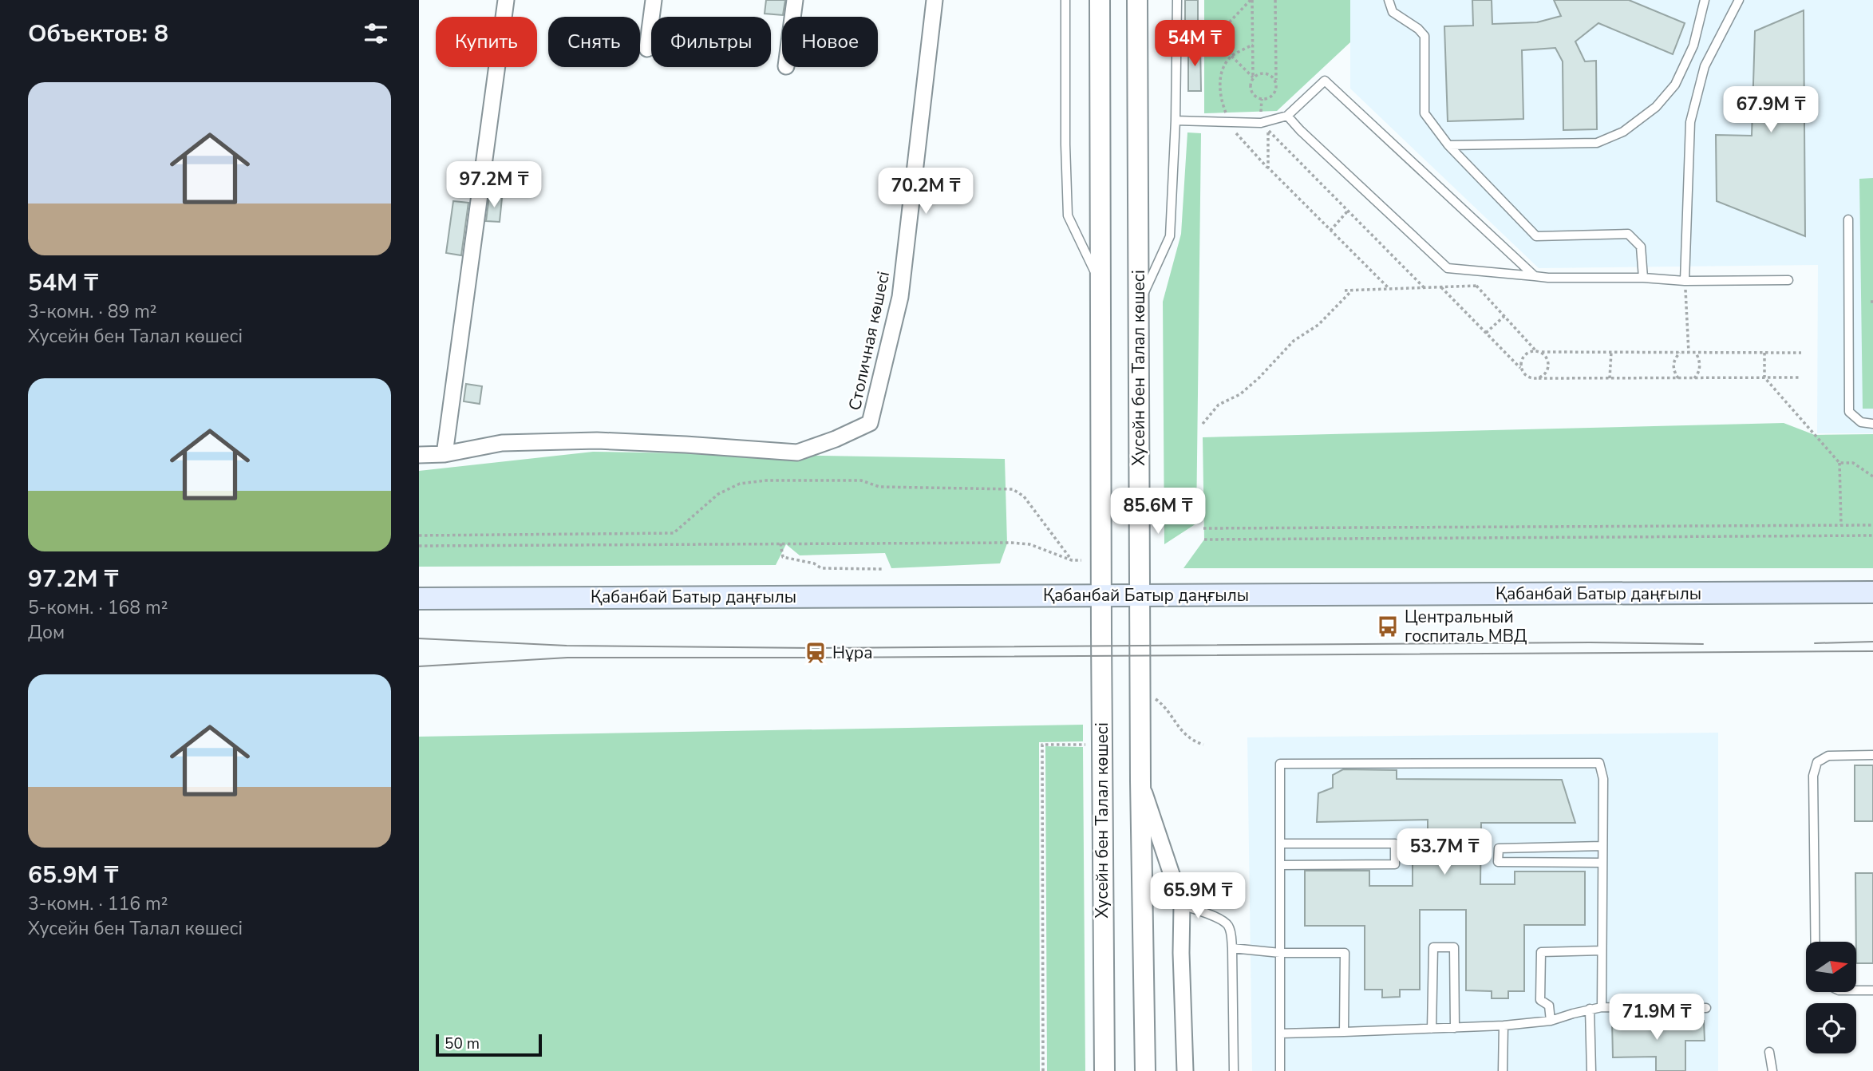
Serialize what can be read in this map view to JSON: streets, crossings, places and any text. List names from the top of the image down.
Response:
{
  "streets": {
    "main road": ["Қабанбай Батыр даңғылы"],
    "street": ["Столичная көшесі", "Хусейн бен Талал көшесі"]
  },
  "crossings": [
    ["Хусейн бен Талал көшесі", "Қабанбай Батыр даңғылы"]
  ],
  "places": {
    "bus stop": ["Центральный госпиталь МВД"],
    "station": ["Нұра"]
  },
  "scale_bar": "50 m",
  "north": "right",
  "page": {
    "heading": "Объектов: 8",
    "chip": [
      "Купить",
      "Снять",
      "Фильтры",
      "Новое"
    ],
    "price": [
      "54M ₸",
      "67.9M ₸",
      "97.2M ₸",
      "70.2M ₸",
      "85.6M ₸",
      "53.7M ₸",
      "65.9M ₸",
      "71.9M ₸"
    ],
    "list": [
      {
        "name": "54M ₸",
        "note": "3-комн. · 89 m² · Хусейн бен Талал көшесі"
      },
      {
        "name": "97.2M ₸",
        "note": "5-комн. · 168 m² · Дом"
      },
      {
        "name": "65.9M ₸",
        "note": "3-комн. · 116 m² · Хусейн бен Талал көшесі"
      }
    ],
    "scale": "50 m"
  }
}
